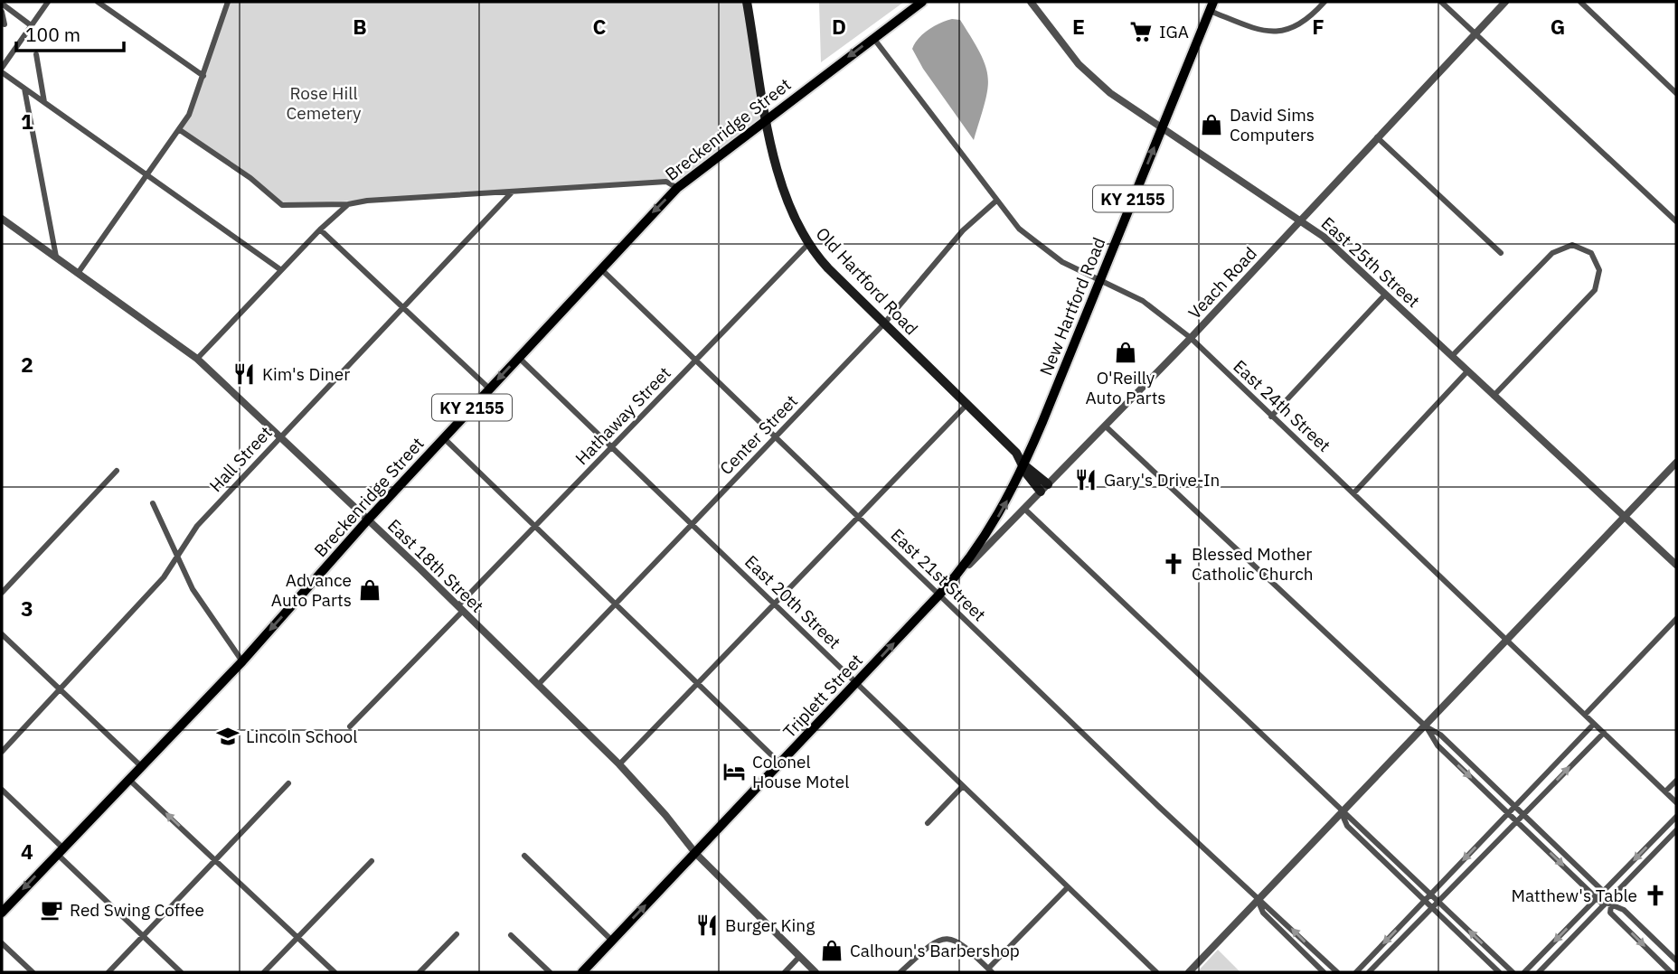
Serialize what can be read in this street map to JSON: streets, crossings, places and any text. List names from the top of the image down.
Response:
{
  "streets": {
    "main road": [
      "Breckenridge Street",
      "KY 2155",
      "Old Hartford Road",
      "New Hartford Road",
      "Triplett Street"
    ],
    "street": [
      "East 25th Street",
      "Veach Road",
      "East 24th Street",
      "Hathaway Street",
      "Center Street",
      "Hall Street",
      "East 18th Street",
      "East 21st Street",
      "East 20th Street"
    ]
  },
  "crossings": [
    ["Breckenridge Street", "Old Hartford Road"],
    ["Breckenridge Street", "East 24th Street"],
    ["Breckenridge Street", "East 18th Street"],
    ["Breckenridge Street", "East 21st Street"],
    ["Breckenridge Street", "East 20th Street"],
    ["East 25th Street", "Veach Road"],
    ["East 25th Street", "New Hartford Road"],
    ["Old Hartford Road", "New Hartford Road"],
    ["Old Hartford Road", "Hathaway Street"],
    ["Old Hartford Road", "Center Street"],
    ["Veach Road", "New Hartford Road"],
    ["Veach Road", "East 24th Street"],
    ["Veach Road", "Triplett Street"],
    ["New Hartford Road", "East 24th Street"],
    ["New Hartford Road", "Triplett Street"],
    ["East 24th Street", "Center Street"],
    ["Hathaway Street", "East 18th Street"],
    ["Hathaway Street", "East 21st Street"],
    ["Hathaway Street", "East 20th Street"],
    ["Center Street", "East 18th Street"],
    ["Center Street", "East 21st Street"],
    ["Center Street", "East 20th Street"],
    ["Hall Street", "East 18th Street"],
    ["East 18th Street", "Triplett Street"],
    ["East 21st Street", "Triplett Street"],
    ["East 20th Street", "Triplett Street"]
  ],
  "one_way": ["Breckenridge Street", "New Hartford Road", "Triplett Street"],
  "parks": ["Rose Hill Cemetery"],
  "places": {
    "supermarket": ["IGA"],
    "shop": [
      "David Sims Computers",
      "O'Reilly Auto Parts",
      "Advance Auto Parts",
      "Calhoun's Barbershop"
    ],
    "restaurant": ["Kim's Diner", "Gary's Drive-In", "Burger King"],
    "church": ["Blessed Mother Catholic Church", "Matthew's Table"],
    "school or university": ["Lincoln School"],
    "hotel": ["Colonel House Motel"],
    "cafe": ["Red Swing Coffee"]
  },
  "scale_bar": "100 m",
  "grid": {
    "columns": [
      "B",
      "C",
      "D",
      "E",
      "F",
      "G"
    ],
    "rows": [
      "1",
      "2",
      "3",
      "4"
    ]
  }
}
